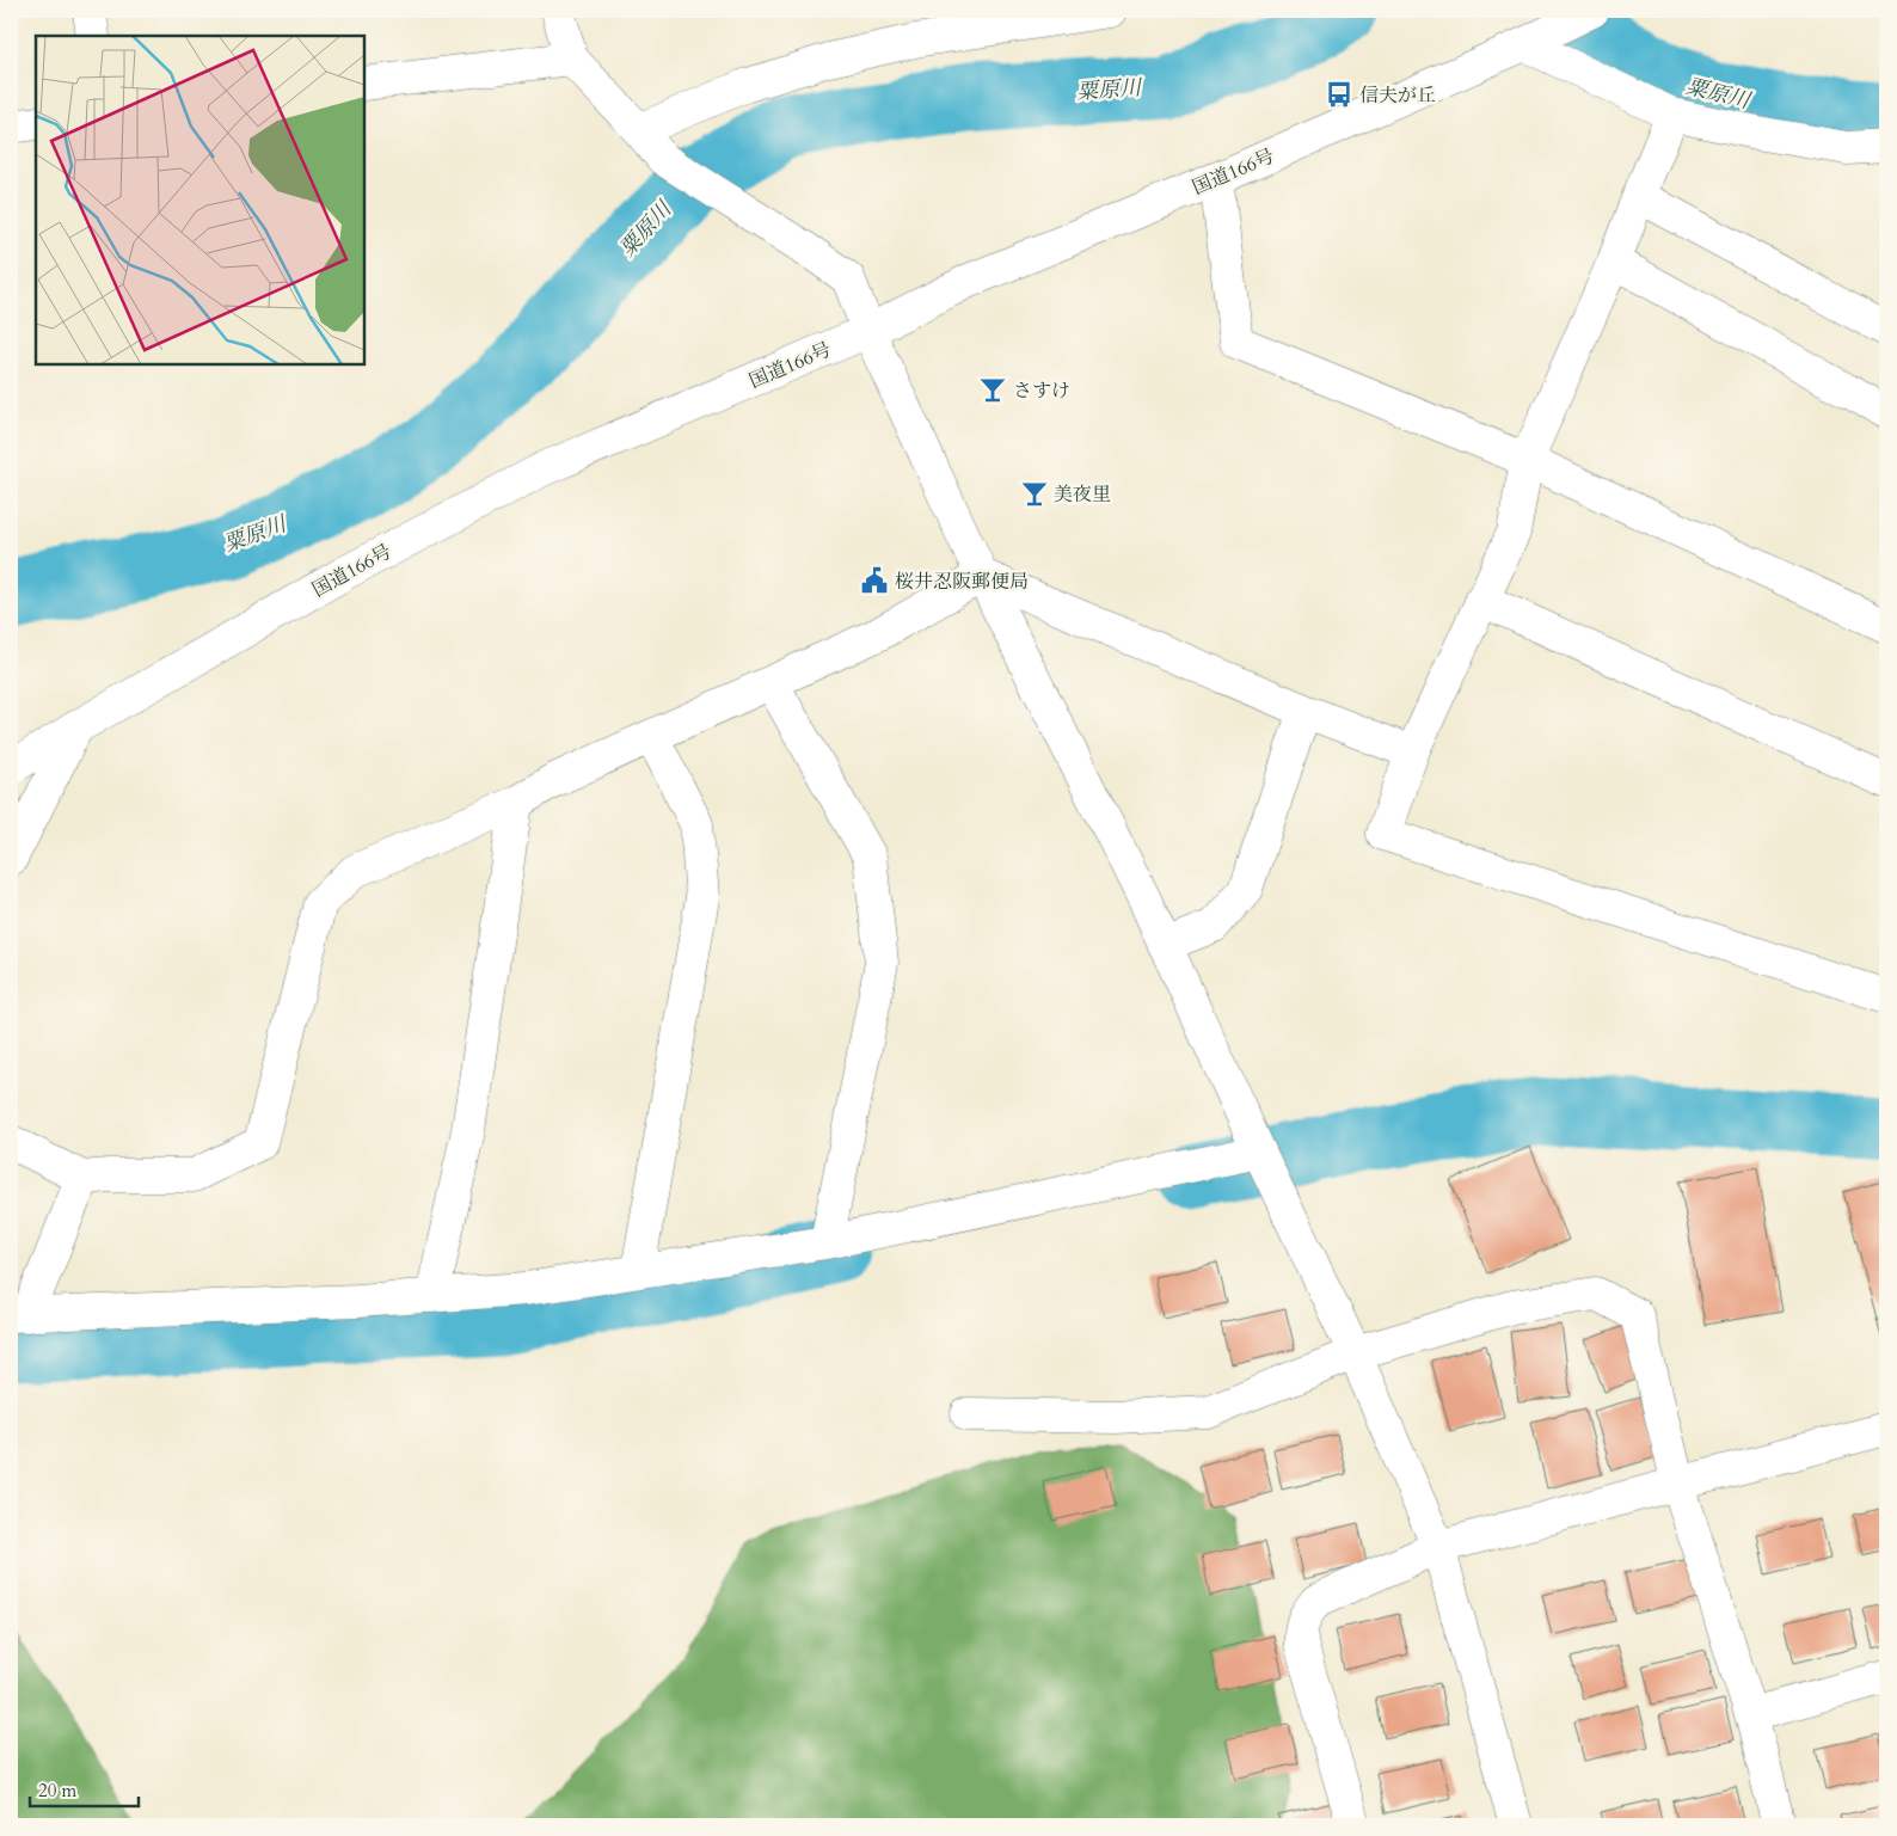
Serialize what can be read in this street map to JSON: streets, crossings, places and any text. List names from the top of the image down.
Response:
{
  "streets": {
    "main road": ["国道166号"]
  },
  "water": ["粟原川"],
  "places": {
    "bus stop": ["信夫が丘"],
    "bar": ["さすけ", "美夜里"],
    "public building": ["桜井忍阪郵便局"]
  },
  "scale_bar": "20 m"
}
